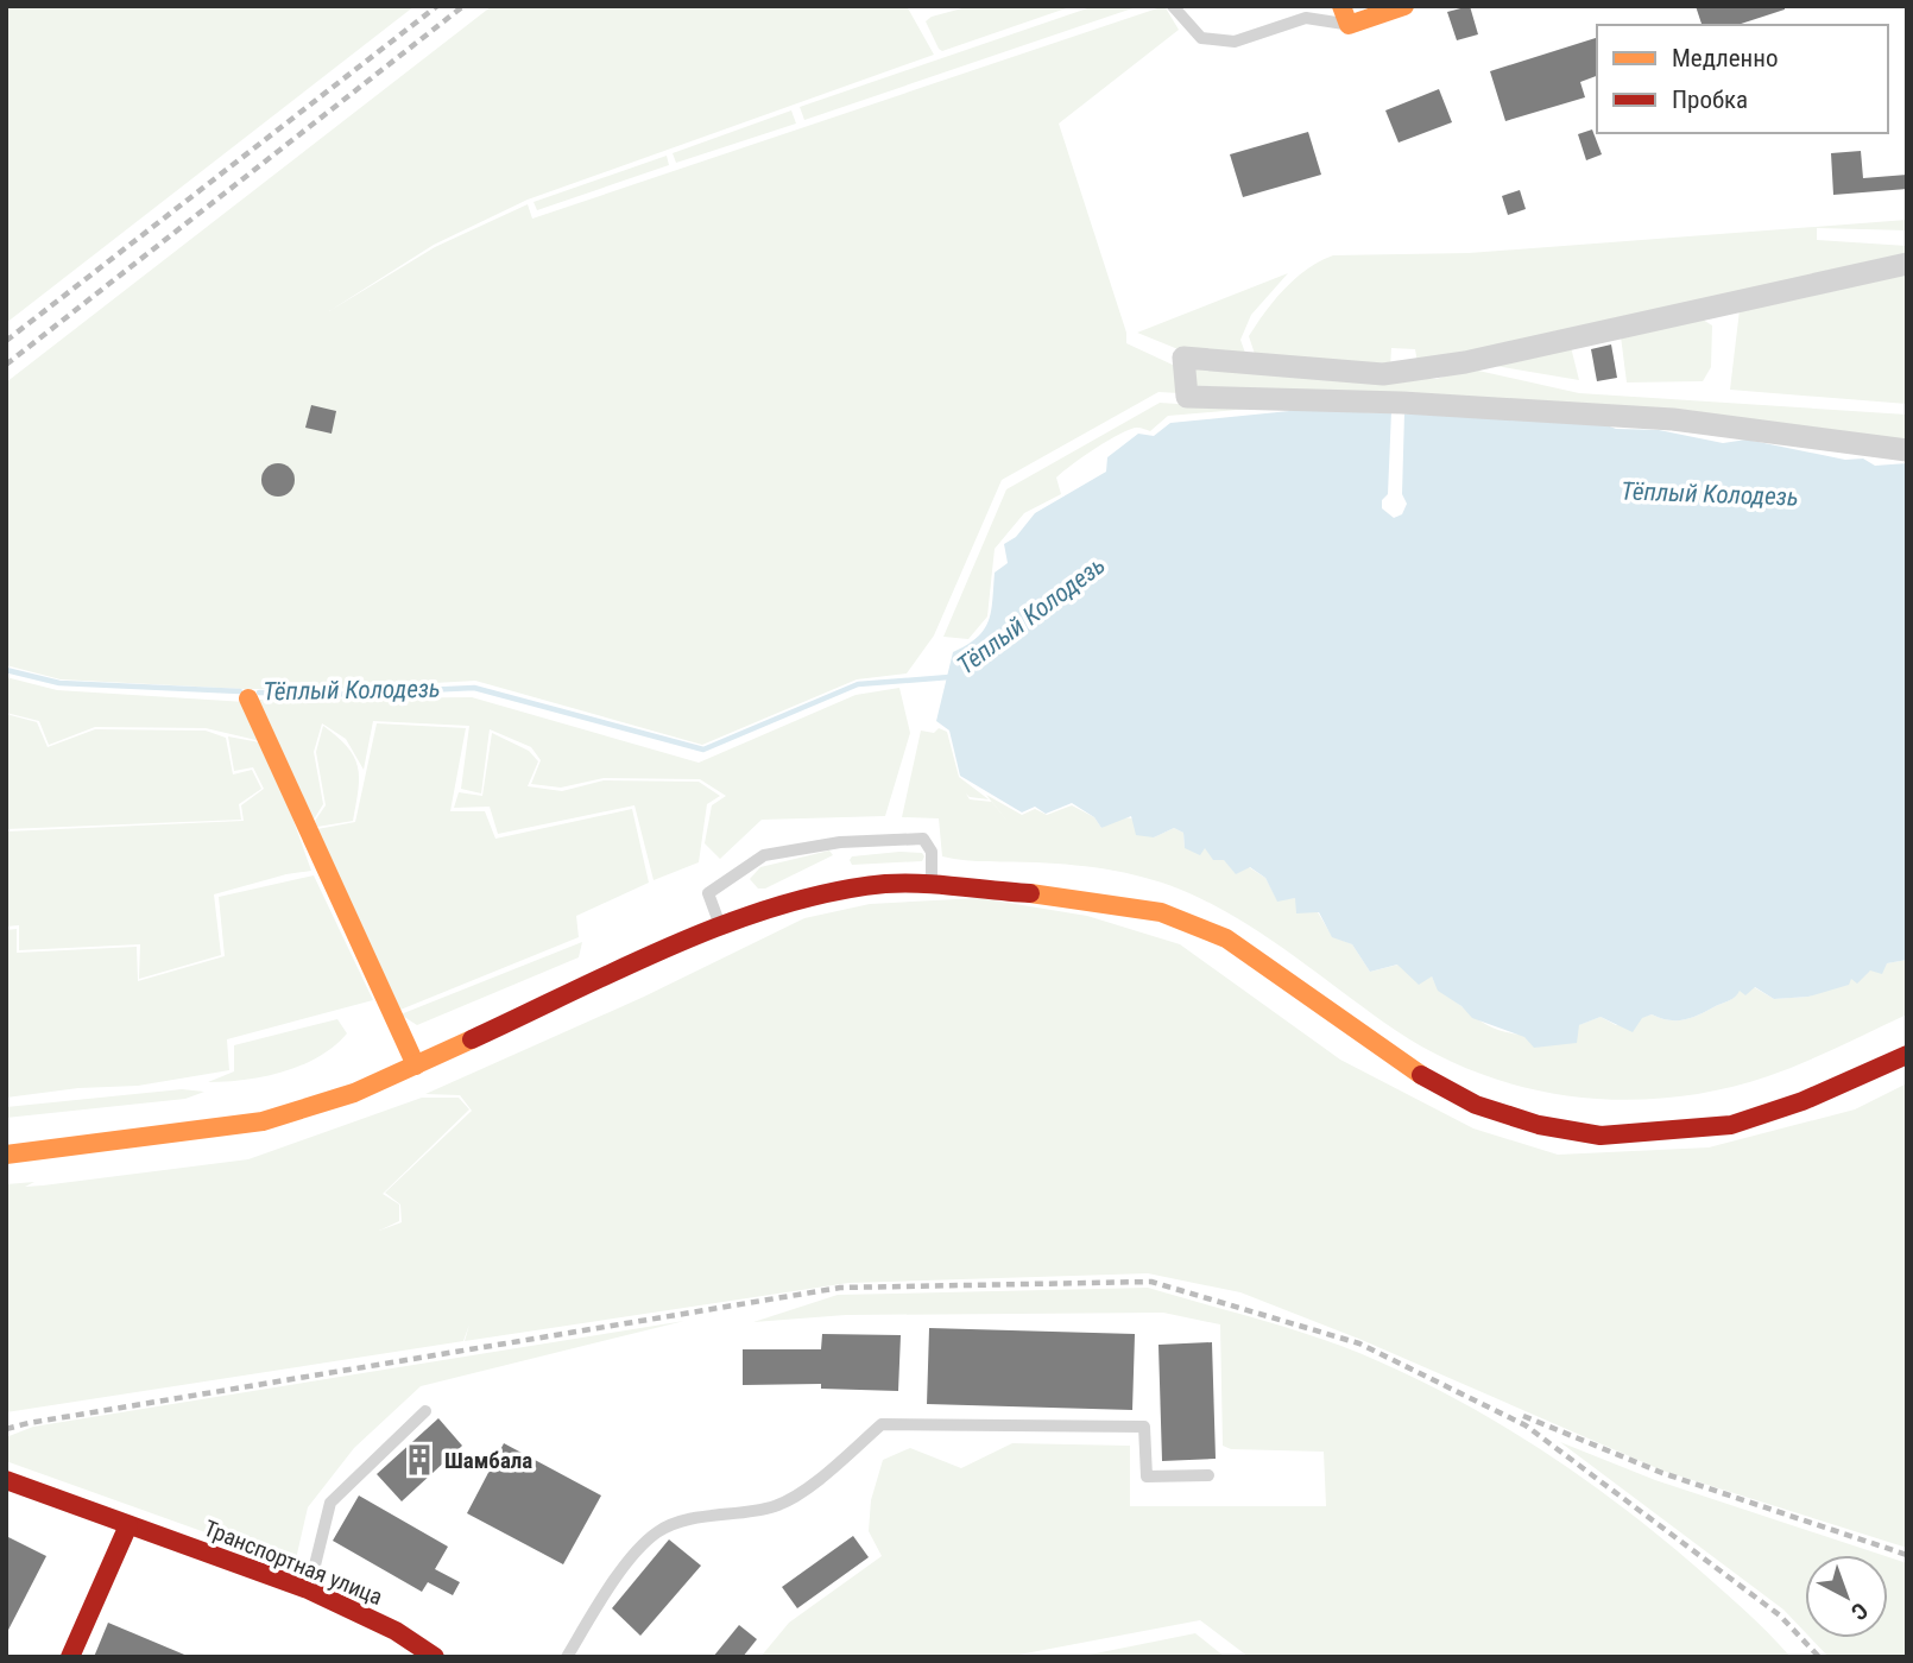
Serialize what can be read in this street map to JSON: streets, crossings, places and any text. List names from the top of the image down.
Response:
{
  "streets": {
    "main road": ["Транспортная улица"]
  },
  "water": ["Тёплый Колодезь"],
  "places": {
    "building": ["Шамбала"]
  },
  "legend": ["Медленно", "Пробка"],
  "north": "bottom right"
}
